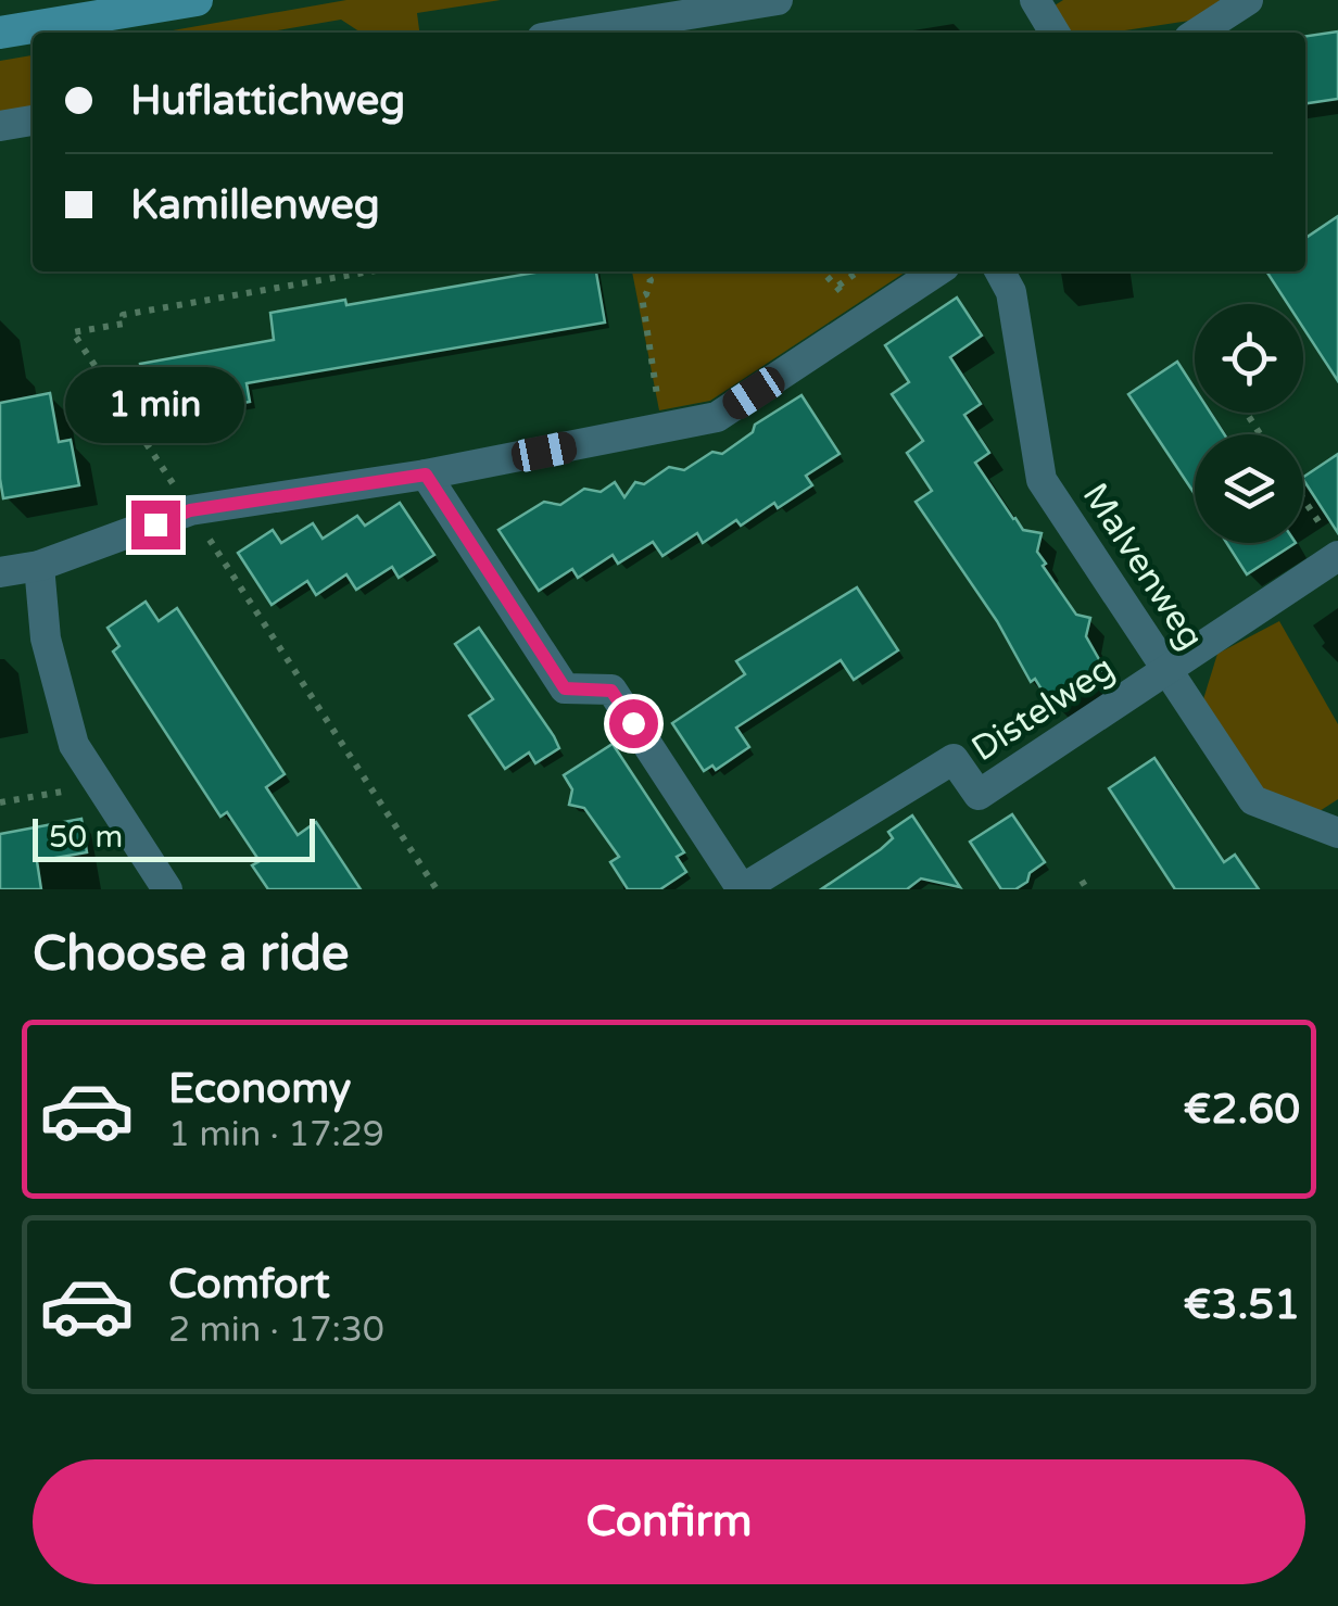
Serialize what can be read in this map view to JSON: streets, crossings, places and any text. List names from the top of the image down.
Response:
{
  "streets": {
    "street": ["Malvenweg", "Distelweg"]
  },
  "crossings": [
    ["Malvenweg", "Distelweg"]
  ],
  "scale_bar": "50 m",
  "page": {
    "banner": ["Huflattichweg", "Kamillenweg"],
    "bubble": "1 min",
    "scale": "50 m",
    "heading": "Choose a ride",
    "list": [
      {
        "name": "Economy",
        "note": "1 min · 17:29",
        "value": "€2.60"
      },
      {
        "name": "Comfort",
        "note": "2 min · 17:30",
        "value": "€3.51"
      }
    ],
    "buttons": "Confirm"
  }
}
